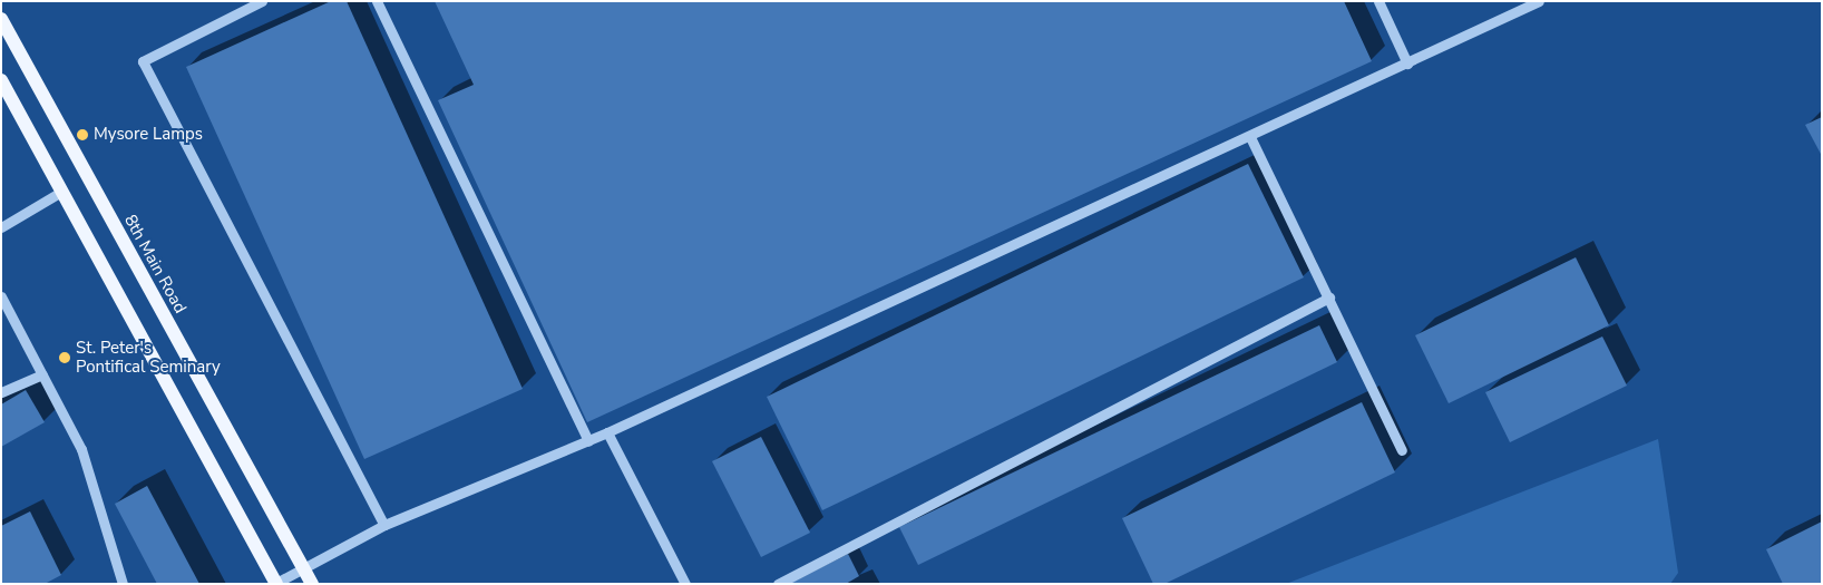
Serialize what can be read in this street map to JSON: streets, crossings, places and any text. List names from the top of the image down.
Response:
{
  "streets": {
    "main road": ["8th Main Road"]
  },
  "places": ["Mysore Lamps", "St. Peter's Pontifical Seminary"]
}
